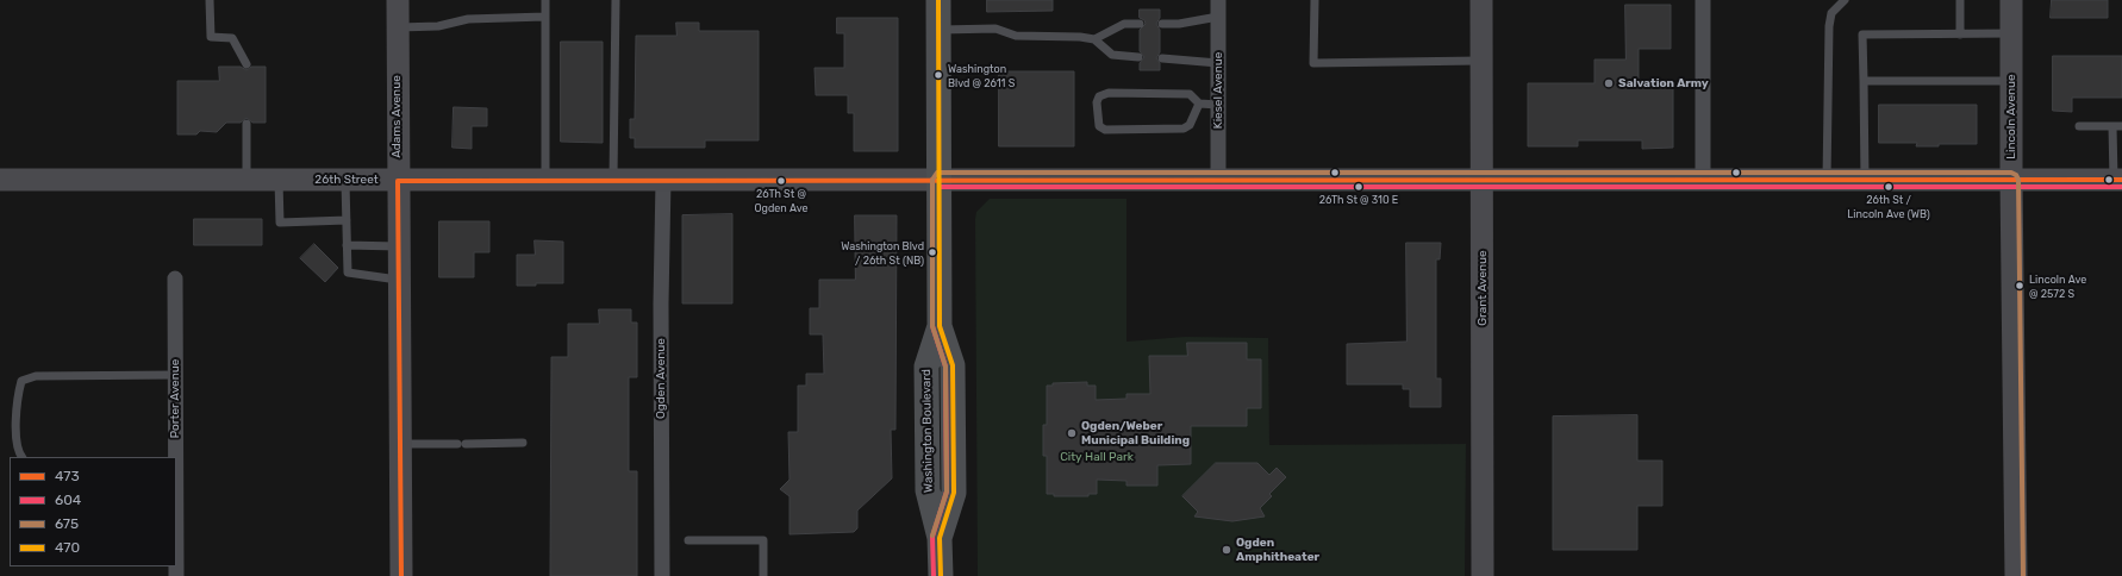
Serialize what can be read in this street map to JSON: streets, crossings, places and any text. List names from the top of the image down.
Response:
{
  "streets": {
    "main road": ["Washington Boulevard"],
    "street": [
      "Kiesel Avenue",
      "Adams Avenue",
      "Lincoln Avenue",
      "26th Street",
      "Grant Avenue",
      "Ogden Avenue",
      "Porter Avenue"
    ]
  },
  "crossings": [
    ["Kiesel Avenue", "26th Street"],
    ["Adams Avenue", "26th Street"],
    ["Lincoln Avenue", "26th Street"],
    ["26th Street", "Grant Avenue"],
    ["26th Street", "Ogden Avenue"],
    ["26th Street", "Washington Boulevard"]
  ],
  "parks": ["City Hall Park"],
  "places": [
    "Washington Blvd @ 2611 S",
    "Salvation Army",
    "26Th St @ Ogden Ave",
    "26Th St @ 310 E",
    "26th St / Lincoln Ave (WB)",
    "Washington Blvd / 26th St (NB)",
    "Lincoln Ave @ 2572 S",
    "Ogden/Weber Municipal Building",
    "Ogden Amphitheater"
  ],
  "lines": [
    "transit line 470",
    "transit line 675",
    "transit line 473",
    "transit line 604"
  ],
  "legend": [
    "473",
    "604",
    "675",
    "470"
  ]
}
